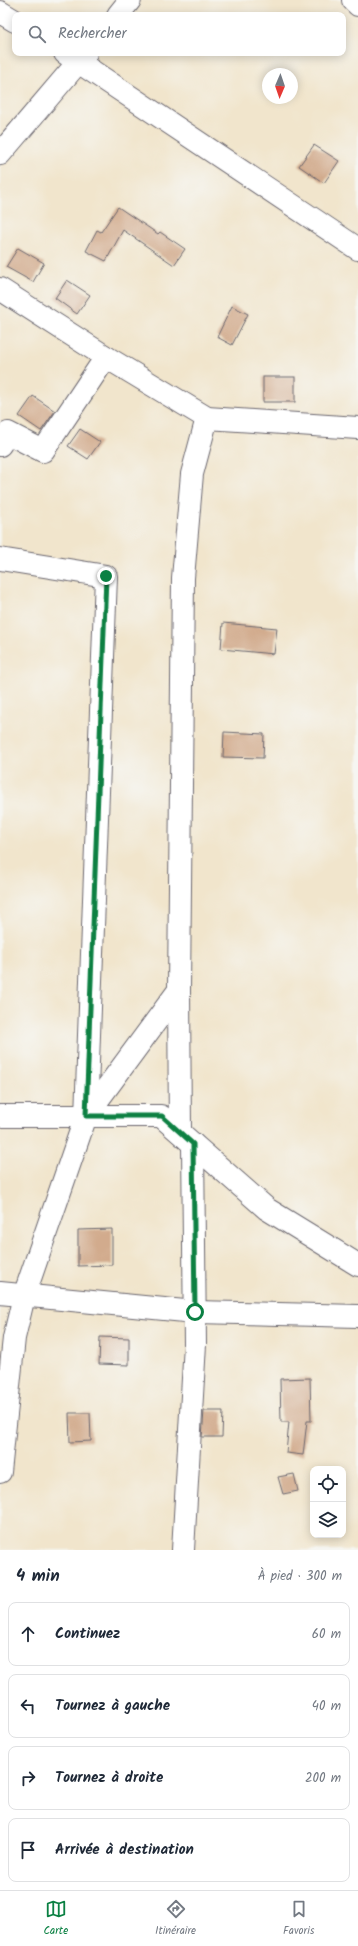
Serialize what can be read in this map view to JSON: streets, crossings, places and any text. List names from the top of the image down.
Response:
{
  "north": "bottom",
  "page": {
    "search": "Rechercher",
    "heading": ["4 min", "À pied · 300 m"],
    "list": [
      ["Continuez", "60 m"],
      ["Tournez à gauche", "40 m"],
      ["Tournez à droite", "200 m"],
      "Arrivée à destination"
    ],
    "nav": ["Carte", "Itinéraire", "Favoris"]
  }
}
